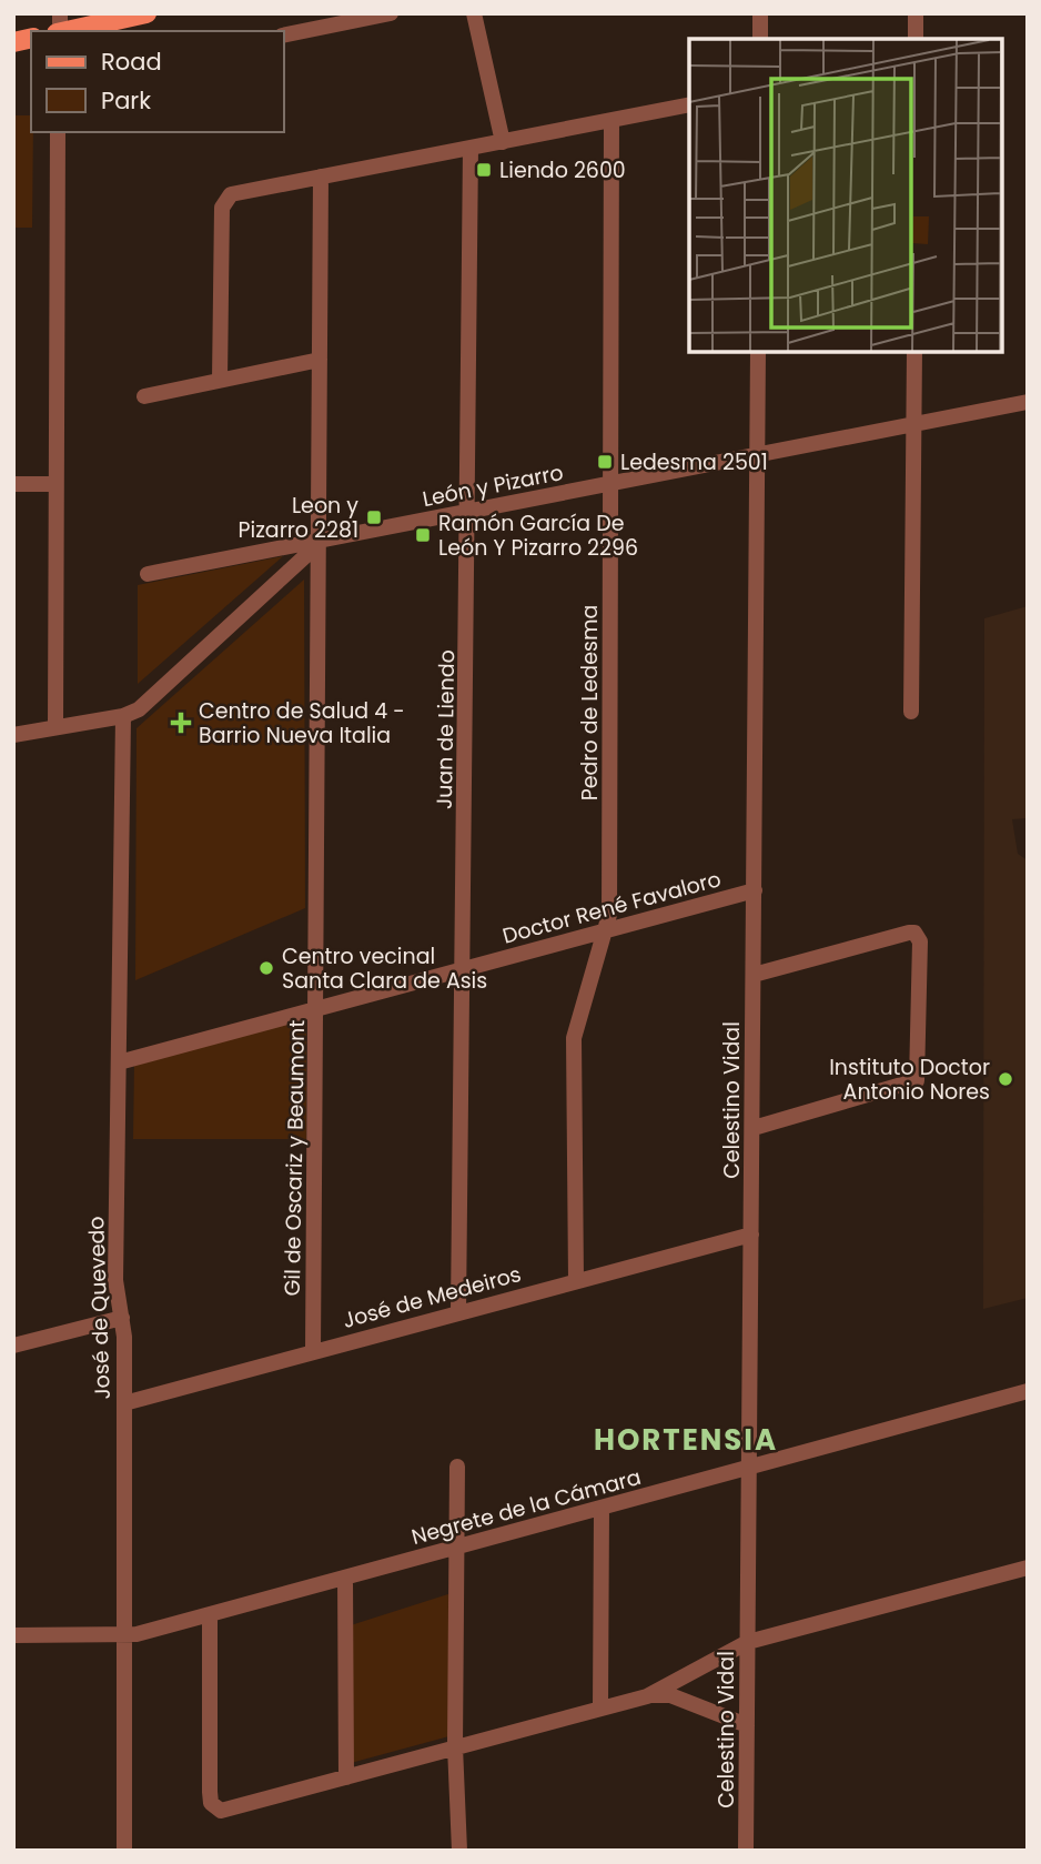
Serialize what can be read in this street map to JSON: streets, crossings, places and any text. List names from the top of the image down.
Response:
{
  "streets": {
    "street": [
      "León y Pizarro",
      "Pedro de Ledesma",
      "Juan de Liendo",
      "Doctor René Favaloro",
      "Celestino Vidal",
      "Gil de Oscariz y Beaumont",
      "José de Medeiros",
      "José de Quevedo",
      "Negrete de la Cámara"
    ]
  },
  "crossings": [
    ["León y Pizarro", "Pedro de Ledesma"],
    ["León y Pizarro", "Juan de Liendo"],
    ["León y Pizarro", "Celestino Vidal"],
    ["León y Pizarro", "Gil de Oscariz y Beaumont"],
    ["Pedro de Ledesma", "Doctor René Favaloro"],
    ["Pedro de Ledesma", "José de Medeiros"],
    ["Juan de Liendo", "Doctor René Favaloro"],
    ["Juan de Liendo", "José de Medeiros"],
    ["Doctor René Favaloro", "Celestino Vidal"],
    ["Doctor René Favaloro", "Gil de Oscariz y Beaumont"],
    ["Doctor René Favaloro", "José de Quevedo"],
    ["Celestino Vidal", "José de Medeiros"],
    ["Celestino Vidal", "Negrete de la Cámara"],
    ["Gil de Oscariz y Beaumont", "José de Medeiros"],
    ["José de Medeiros", "José de Quevedo"],
    ["José de Quevedo", "Negrete de la Cámara"]
  ],
  "districts": ["HORTENSIA"],
  "places": {
    "transit": [
      "Liendo 2600",
      "Ledesma 2501",
      "Leon y Pizarro 2281",
      "Ramón García De León Y Pizarro 2296"
    ],
    "health": ["Centro de Salud 4 - Barrio Nueva Italia"],
    "other": ["Centro vecinal Santa Clara de Asis", "Instituto Doctor Antonio Nores"]
  },
  "legend": ["Road", "Park"]
}
